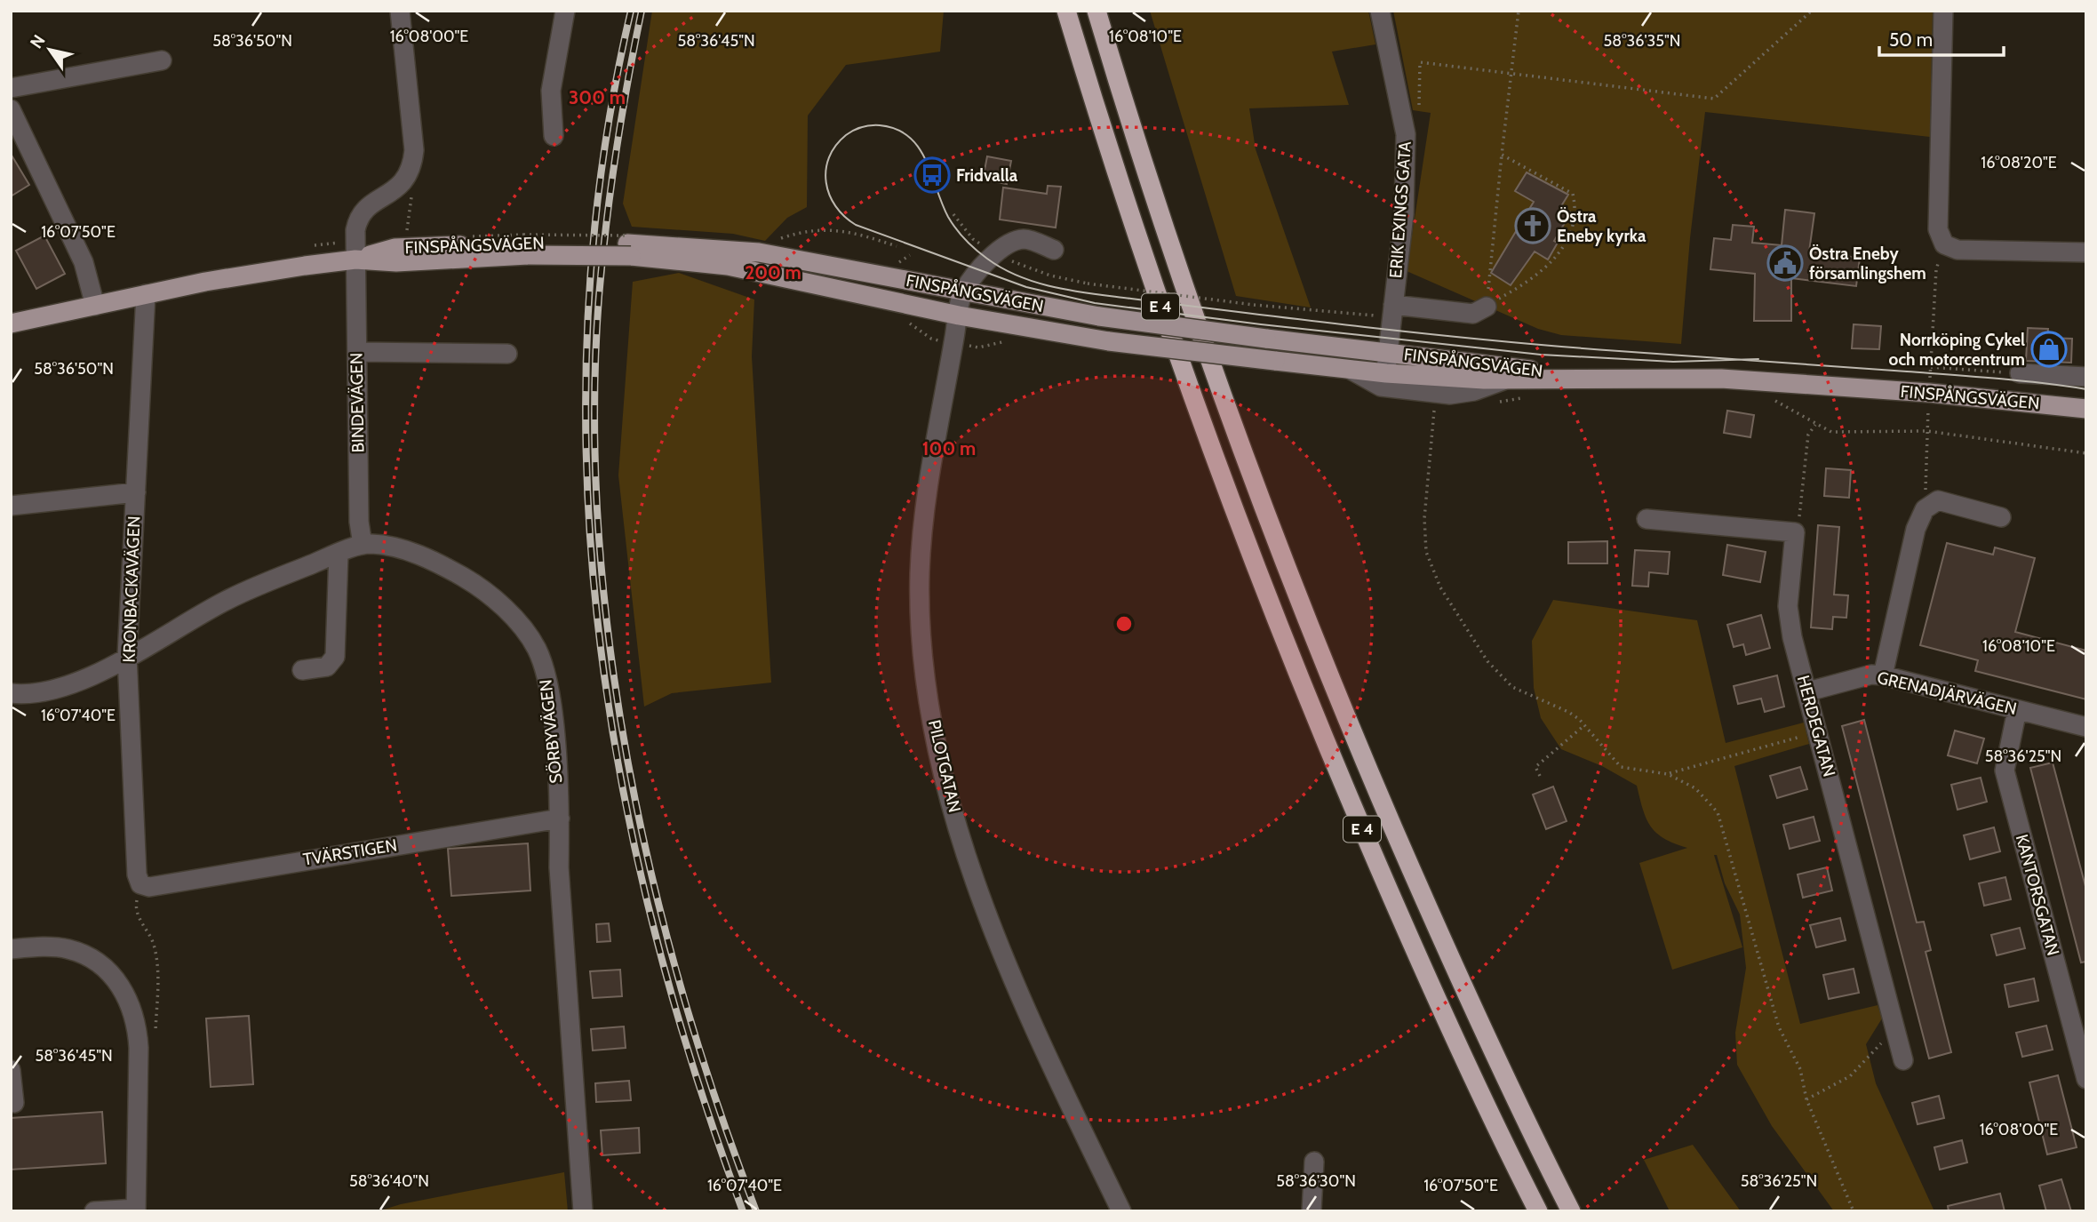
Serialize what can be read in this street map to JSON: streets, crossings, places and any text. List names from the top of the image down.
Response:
{
  "streets": {
    "highway": ["E 4"],
    "main road": ["FINSPÅNGSVÄGEN"],
    "street": [
      "ERIK EXINGS GATA",
      "BINDEVÄGEN",
      "KRONBACKAVÄGEN",
      "GRENADJÄRVÄGEN",
      "HERDEGATAN",
      "SÖRBYVÄGEN",
      "PILOTGATAN",
      "TVÄRSTIGEN",
      "KANTORSGATAN"
    ]
  },
  "crossings": [
    ["ERIK EXINGS GATA", "FINSPÅNGSVÄGEN"],
    ["FINSPÅNGSVÄGEN", "BINDEVÄGEN"],
    ["FINSPÅNGSVÄGEN", "KRONBACKAVÄGEN"],
    ["FINSPÅNGSVÄGEN", "PILOTGATAN"],
    ["BINDEVÄGEN", "SÖRBYVÄGEN"],
    ["KRONBACKAVÄGEN", "SÖRBYVÄGEN"],
    ["KRONBACKAVÄGEN", "TVÄRSTIGEN"],
    ["GRENADJÄRVÄGEN", "HERDEGATAN"],
    ["GRENADJÄRVÄGEN", "KANTORSGATAN"],
    ["SÖRBYVÄGEN", "TVÄRSTIGEN"]
  ],
  "places": {
    "bus stop": ["Fridvalla"],
    "church": ["Östra Eneby kyrka"],
    "public building": ["Östra Eneby församlingshem"],
    "shop": ["Norrköping Cykel och motorcentrum"]
  },
  "scale_bar": "50 m",
  "north": "top left",
  "coordinates": [
    "16°08'00\"E",
    "16°08'10\"E",
    "58°36'50\"N",
    "58°36'45\"N",
    "58°36'35\"N",
    "16°08'20\"E",
    "16°07'50\"E",
    "16°07'40\"E",
    "58°36'25\"N",
    "58°36'40\"N",
    "58°36'30\"N"
  ],
  "rings": ["300 m", "200 m", "100 m"]
}
